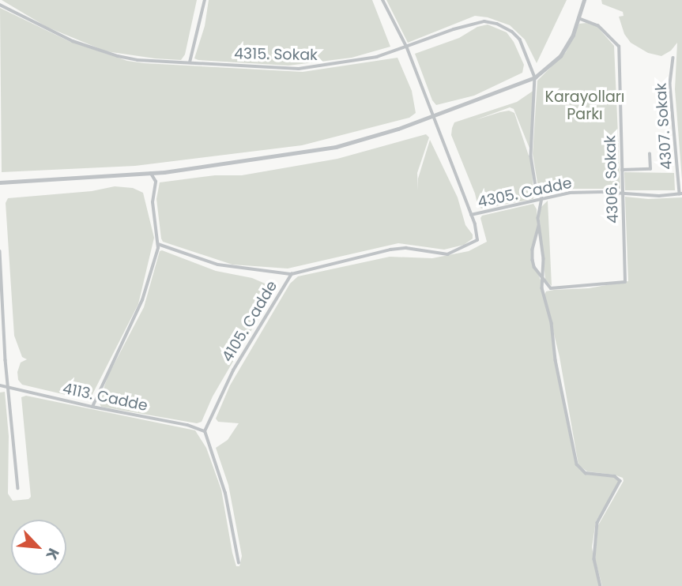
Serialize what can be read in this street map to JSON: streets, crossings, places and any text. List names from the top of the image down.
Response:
{
  "streets": {
    "street": [
      "4315. Sokak",
      "4307. Sokak",
      "4306. Sokak",
      "4305. Cadde",
      "4105. Cadde",
      "4113. Cadde"
    ]
  },
  "crossings": [
    ["4315. Sokak", "4305. Cadde"],
    ["4307. Sokak", "4305. Cadde"],
    ["4306. Sokak", "4305. Cadde"],
    ["4305. Cadde", "4105. Cadde"],
    ["4105. Cadde", "4113. Cadde"]
  ],
  "parks": ["Karayolları Parkı"],
  "north": "bottom right"
}
